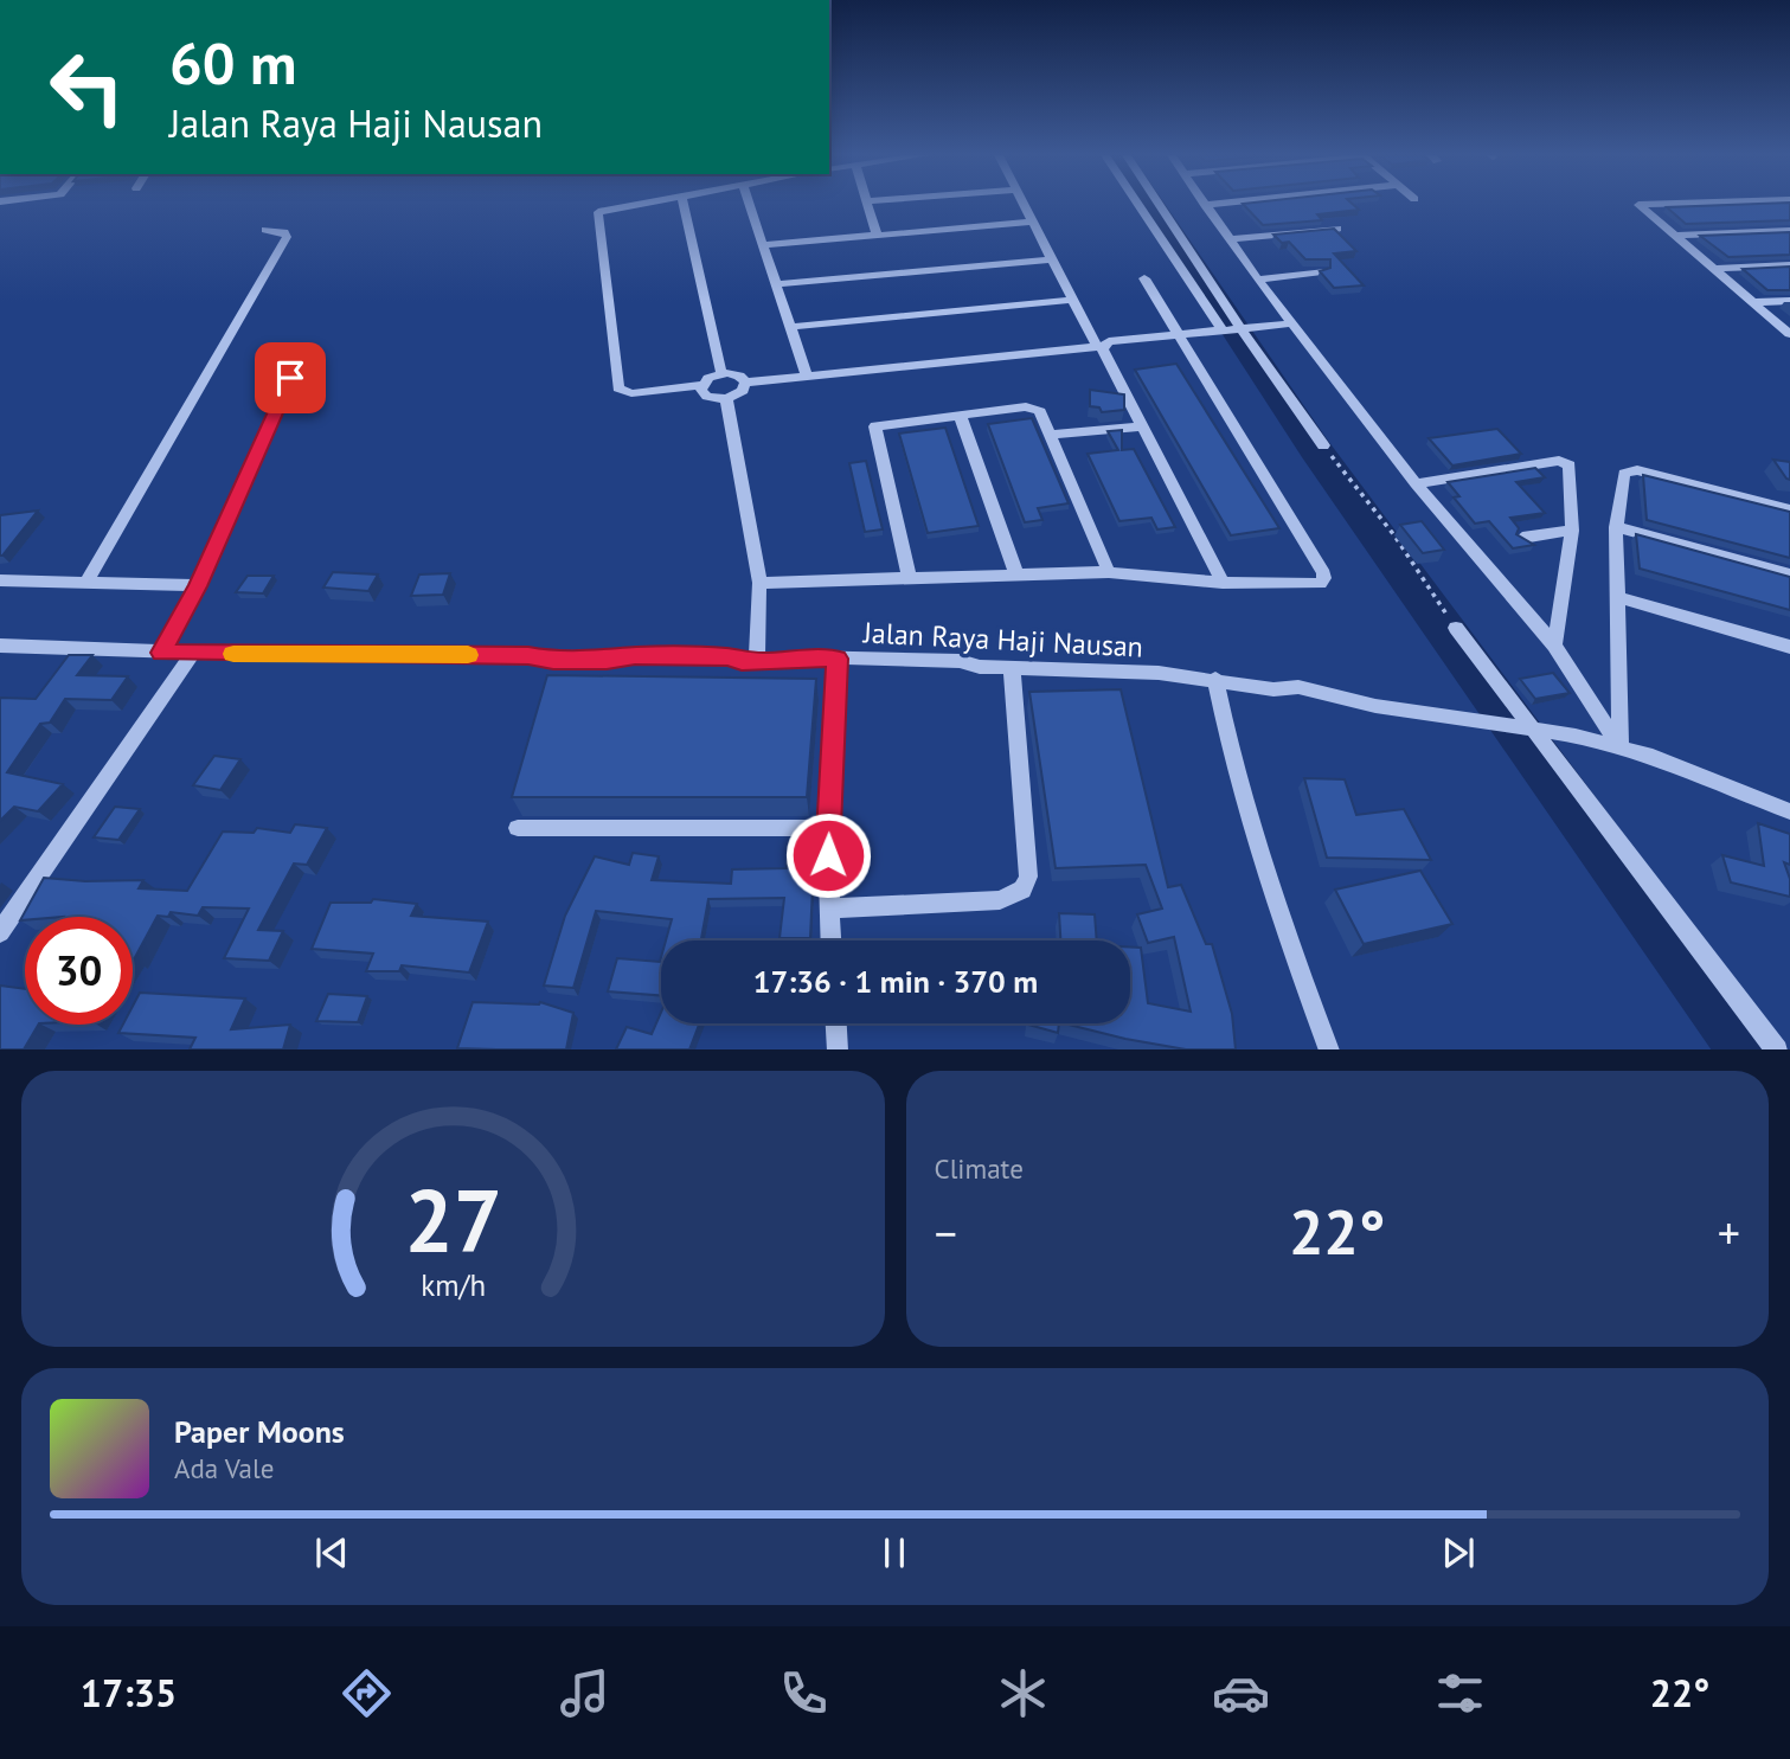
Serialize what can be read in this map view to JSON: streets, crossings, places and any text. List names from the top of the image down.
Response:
{
  "streets": {
    "street": ["Jalan Raya Haji Nausan"]
  },
  "page": {
    "turn": ["60 m", "Jalan Raya Haji Nausan"],
    "limit": "30",
    "trip": "17:36 · 1 min · 370 m",
    "tile": "Climate",
    "heat": ["−", "22°", "+"],
    "song": ["Paper Moons", "Ada Vale"],
    "tabs": ["17:35", "22°"],
    "gauge": ["27", "km/h"]
  }
}
